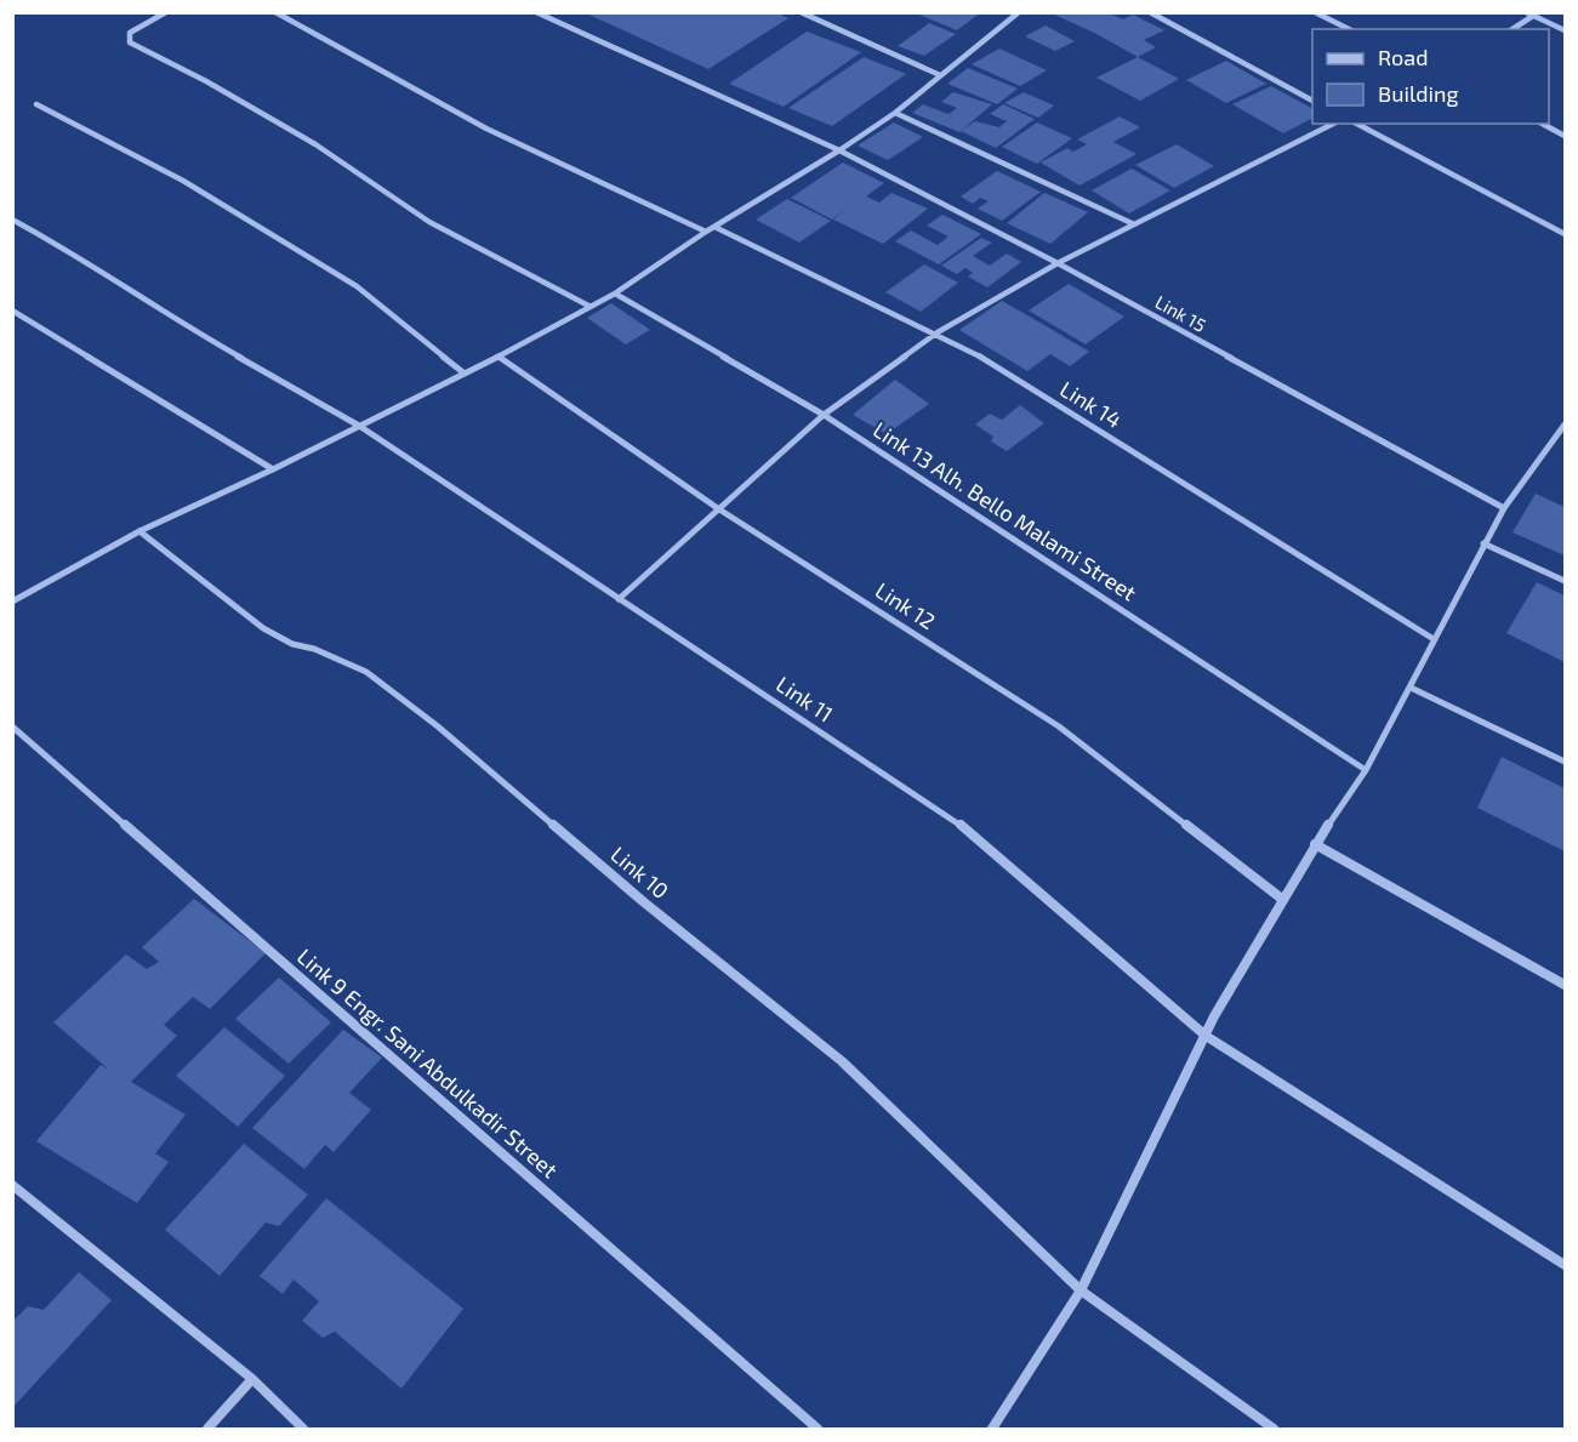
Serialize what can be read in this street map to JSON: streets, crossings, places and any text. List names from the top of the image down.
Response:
{
  "streets": {
    "street": [
      "Link 15",
      "Link 14",
      "Link 13 Alh. Bello Malami Street",
      "Link 12",
      "Link 11",
      "Link 10",
      "Link 9 Engr. Sani Abdulkadir Street"
    ]
  },
  "legend": ["Road", "Building"]
}
